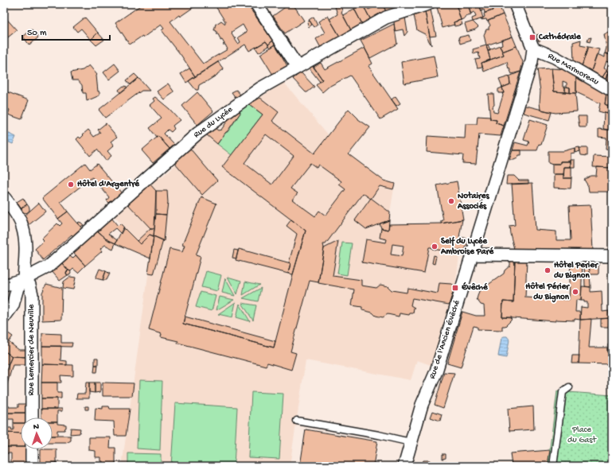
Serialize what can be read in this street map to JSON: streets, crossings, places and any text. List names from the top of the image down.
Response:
{
  "streets": {
    "street": [
      "Rue Marmoreau",
      "Rue du Lycée",
      "Rue de l'Ancien Évêché",
      "Rue Lemercier de Neuville"
    ]
  },
  "crossings": [
    ["Rue Marmoreau", "Rue de l'Ancien Évêché"],
    ["Rue du Lycée", "Rue Lemercier de Neuville"]
  ],
  "parks": ["Place du Gast"],
  "places": {
    "transit": ["Cathédrale", "Évêché"],
    "other": [
      "Hôtel d'Argentré",
      "Notaires Associés",
      "Self du Lycée Ambroise Paré",
      "Hôtel Perier du Bignon",
      "Hôtel Périer du Bignon"
    ]
  },
  "scale_bar": "50 m",
  "north": "top"
}
